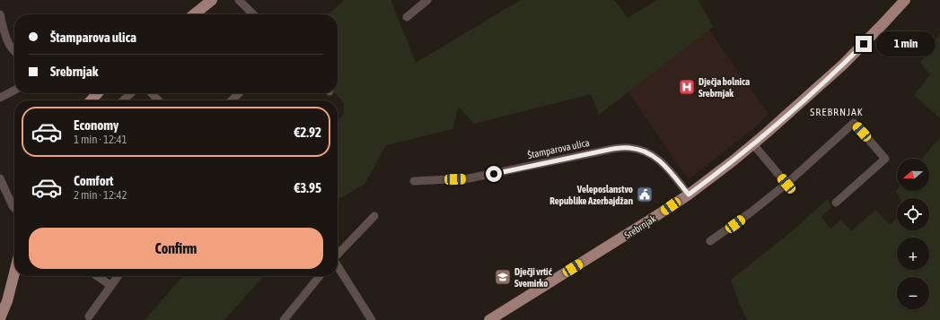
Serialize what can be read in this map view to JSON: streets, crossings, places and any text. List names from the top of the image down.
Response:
{
  "streets": {
    "main road": ["Srebrnjak"],
    "street": ["Štamparova ulica"]
  },
  "crossings": [
    ["Štamparova ulica", "Srebrnjak"]
  ],
  "districts": ["SREBRNJAK"],
  "places": {
    "hospital": ["Dječja bolnica Srebrnjak"],
    "public building": ["Veleposlanstvo Republike Azerbajdžan"],
    "school or university": ["Dječji vrtić Svemirko"]
  },
  "north": "left",
  "page": {
    "banner": ["Štamparova ulica", "Srebrnjak"],
    "bubble": "1 min",
    "list": [
      {
        "name": "Economy",
        "note": "1 min · 12:41",
        "value": "€2.92"
      },
      {
        "name": "Comfort",
        "note": "2 min · 12:42",
        "value": "€3.95"
      }
    ],
    "map_buttons": ["+", "−"],
    "buttons": "Confirm"
  }
}
